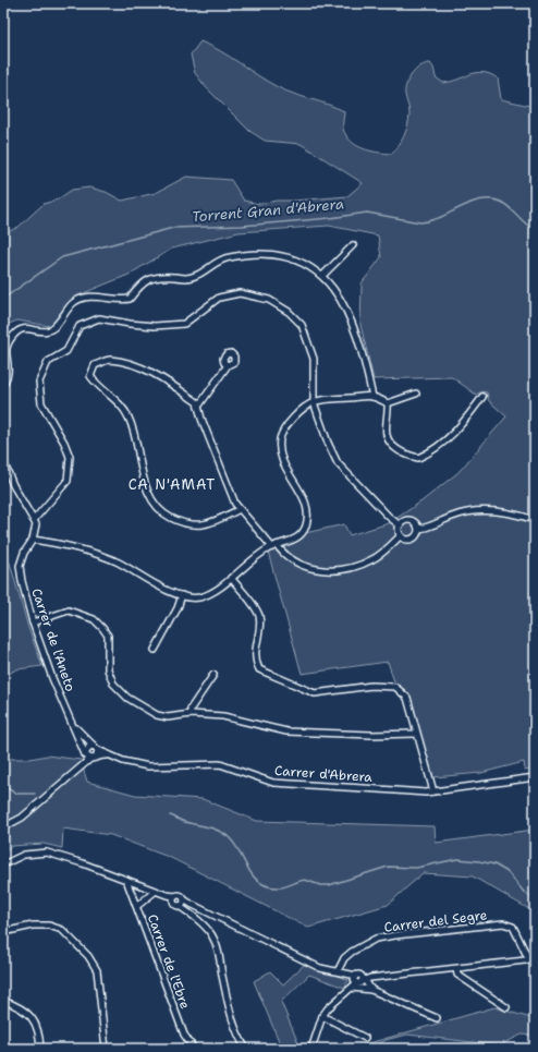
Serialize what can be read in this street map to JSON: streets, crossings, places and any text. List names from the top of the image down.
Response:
{
  "streets": {
    "street": [
      "Carrer de l'Aneto",
      "Carrer d'Abrera",
      "Carrer del Segre",
      "Carrer de l'Ebre"
    ]
  },
  "crossings": [
    ["Carrer de l'Aneto", "Carrer d'Abrera"]
  ],
  "districts": ["CA N'AMAT"],
  "water": ["Torrent Gran d'Abrera"]
}
